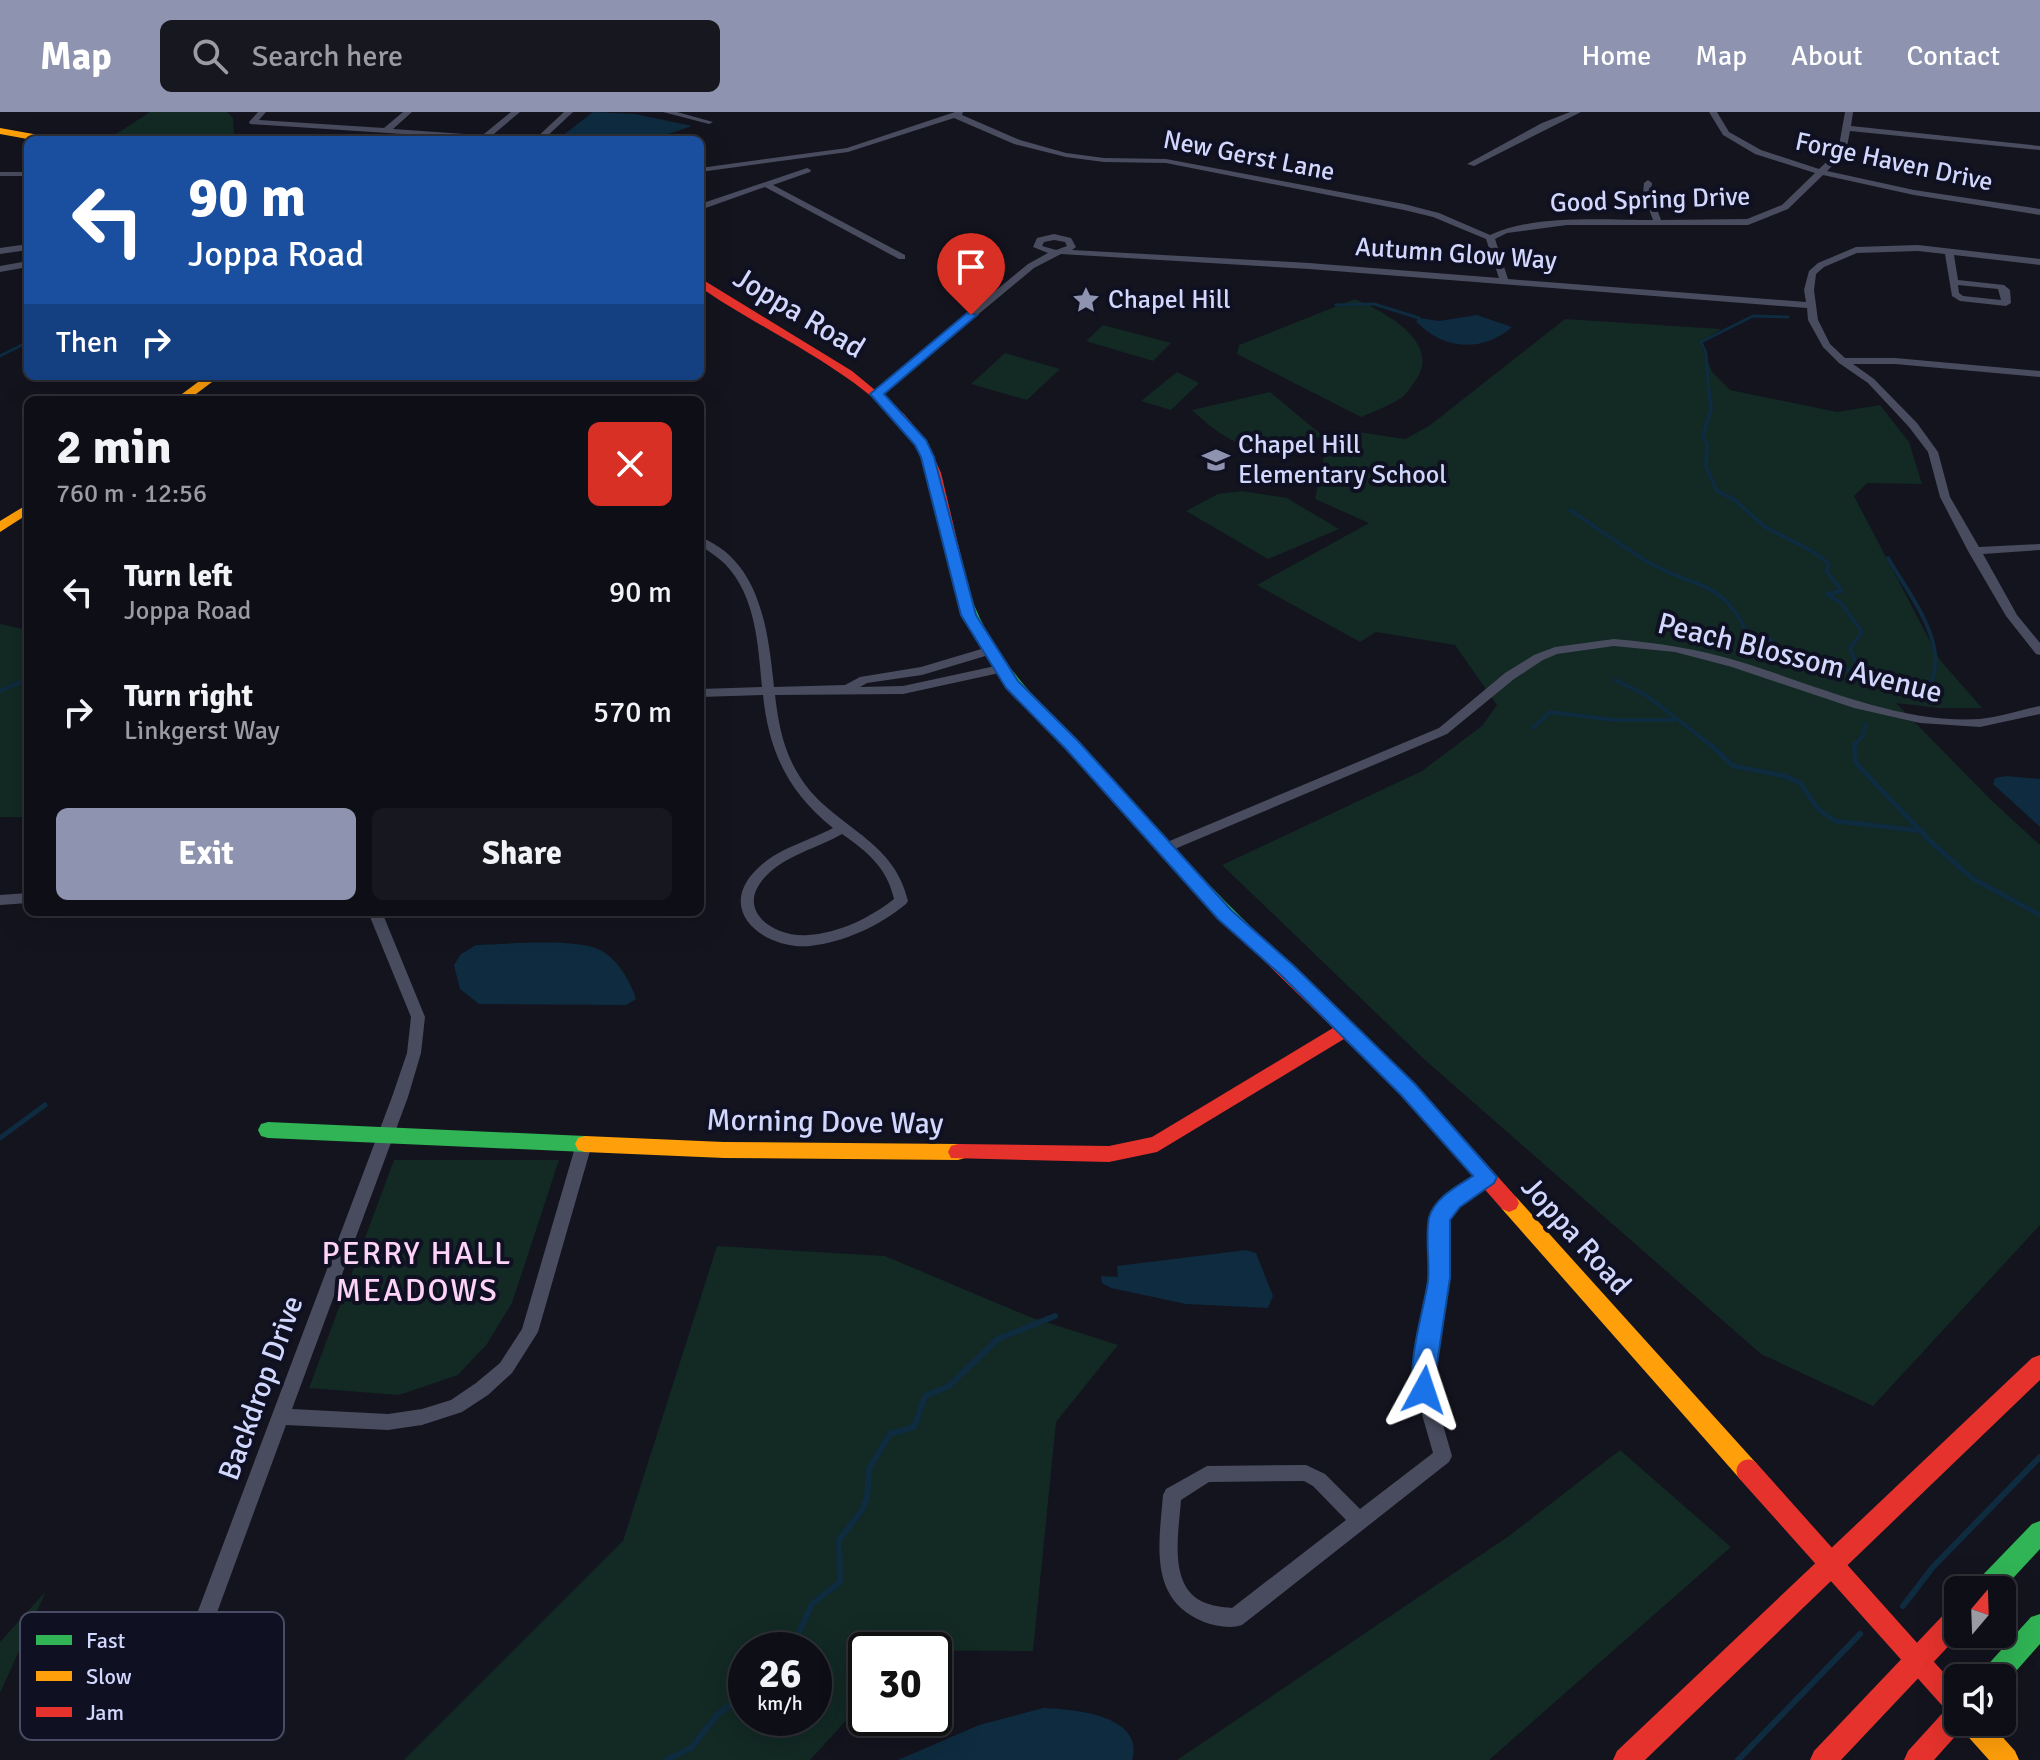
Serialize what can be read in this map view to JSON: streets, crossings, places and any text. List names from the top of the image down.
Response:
{
  "streets": {
    "main road": ["Joppa Road", "Morning Dove Way"],
    "street": [
      "New Gerst Lane",
      "Forge Haven Drive",
      "Good Spring Drive",
      "Autumn Glow Way",
      "Peach Blossom Avenue",
      "Backdrop Drive"
    ]
  },
  "crossings": [
    ["New Gerst Lane", "Good Spring Drive"],
    ["Forge Haven Drive", "Good Spring Drive"],
    ["Joppa Road", "Peach Blossom Avenue"],
    ["Joppa Road", "Morning Dove Way"],
    ["Morning Dove Way", "Backdrop Drive"]
  ],
  "districts": ["PERRY HALL MEADOWS"],
  "places": {
    "place": ["Chapel Hill"],
    "school or university": ["Chapel Hill Elementary School"]
  },
  "legend": ["Fast", "Slow", "Jam"],
  "north": "top",
  "page": {
    "header": "Map",
    "search": "Search here",
    "nav": [
      "Home",
      "Map",
      "About",
      "Contact"
    ],
    "turn": ["90 m", "Joppa Road"],
    "then": "Then",
    "heading": ["2 min", "760 m · 12:56"],
    "list": [
      {
        "name": "Turn left",
        "note": "Joppa Road",
        "value": "90 m"
      },
      {
        "name": "Turn right",
        "note": "Linkgerst Way",
        "value": "570 m"
      }
    ],
    "buttons": ["Exit", "Share"],
    "speed": "26 km/h",
    "limit": "30"
  }
}
